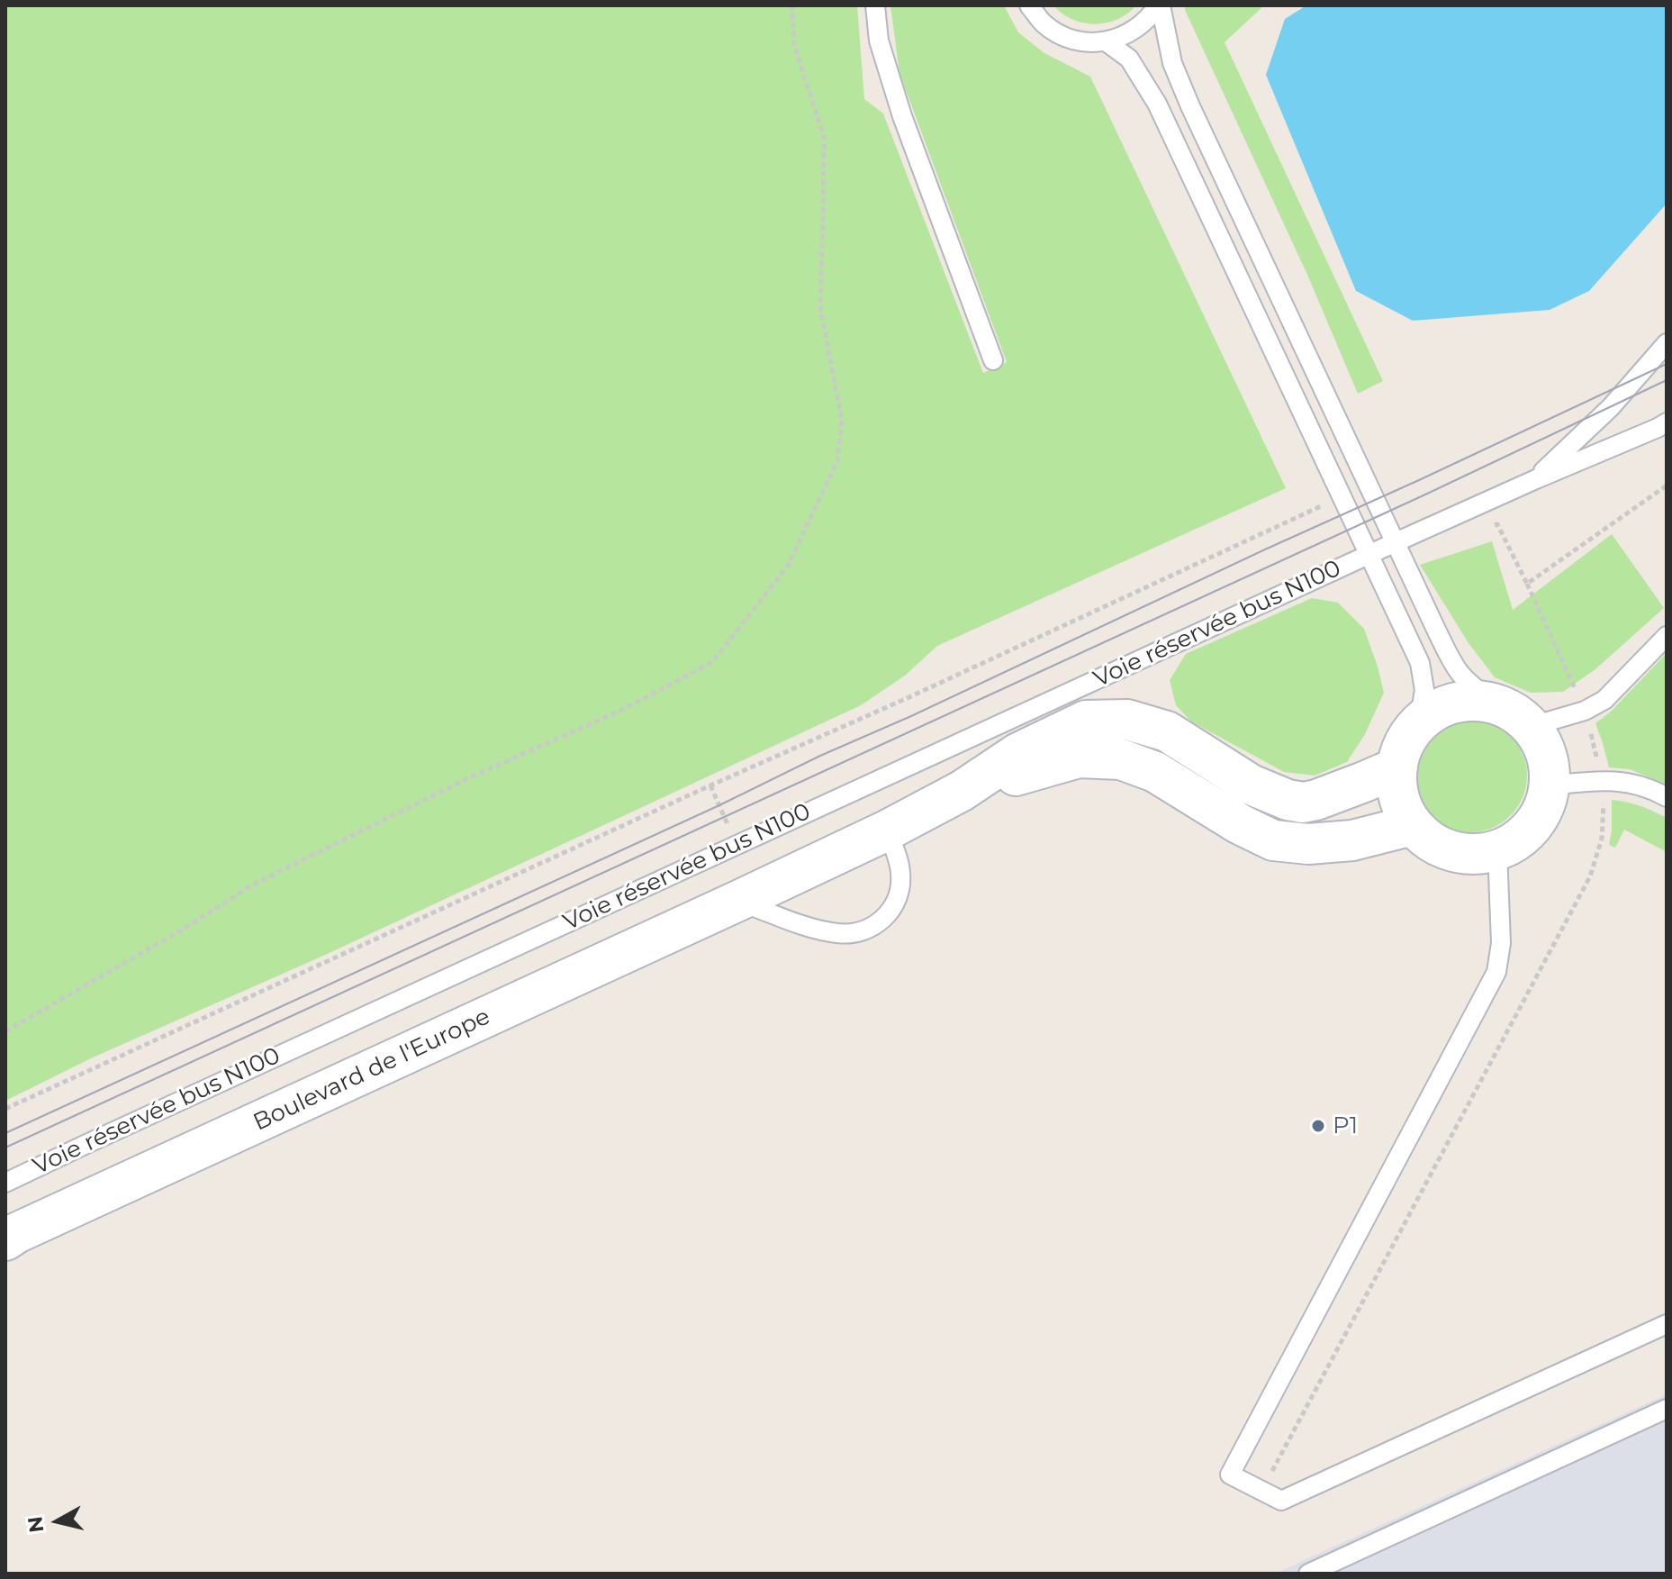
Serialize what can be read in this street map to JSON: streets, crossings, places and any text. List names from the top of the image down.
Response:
{
  "streets": {
    "street": ["Boulevard de l'Europe"],
    "lane": ["Voie réservée bus N100"]
  },
  "places": ["P1"],
  "north": "left"
}
